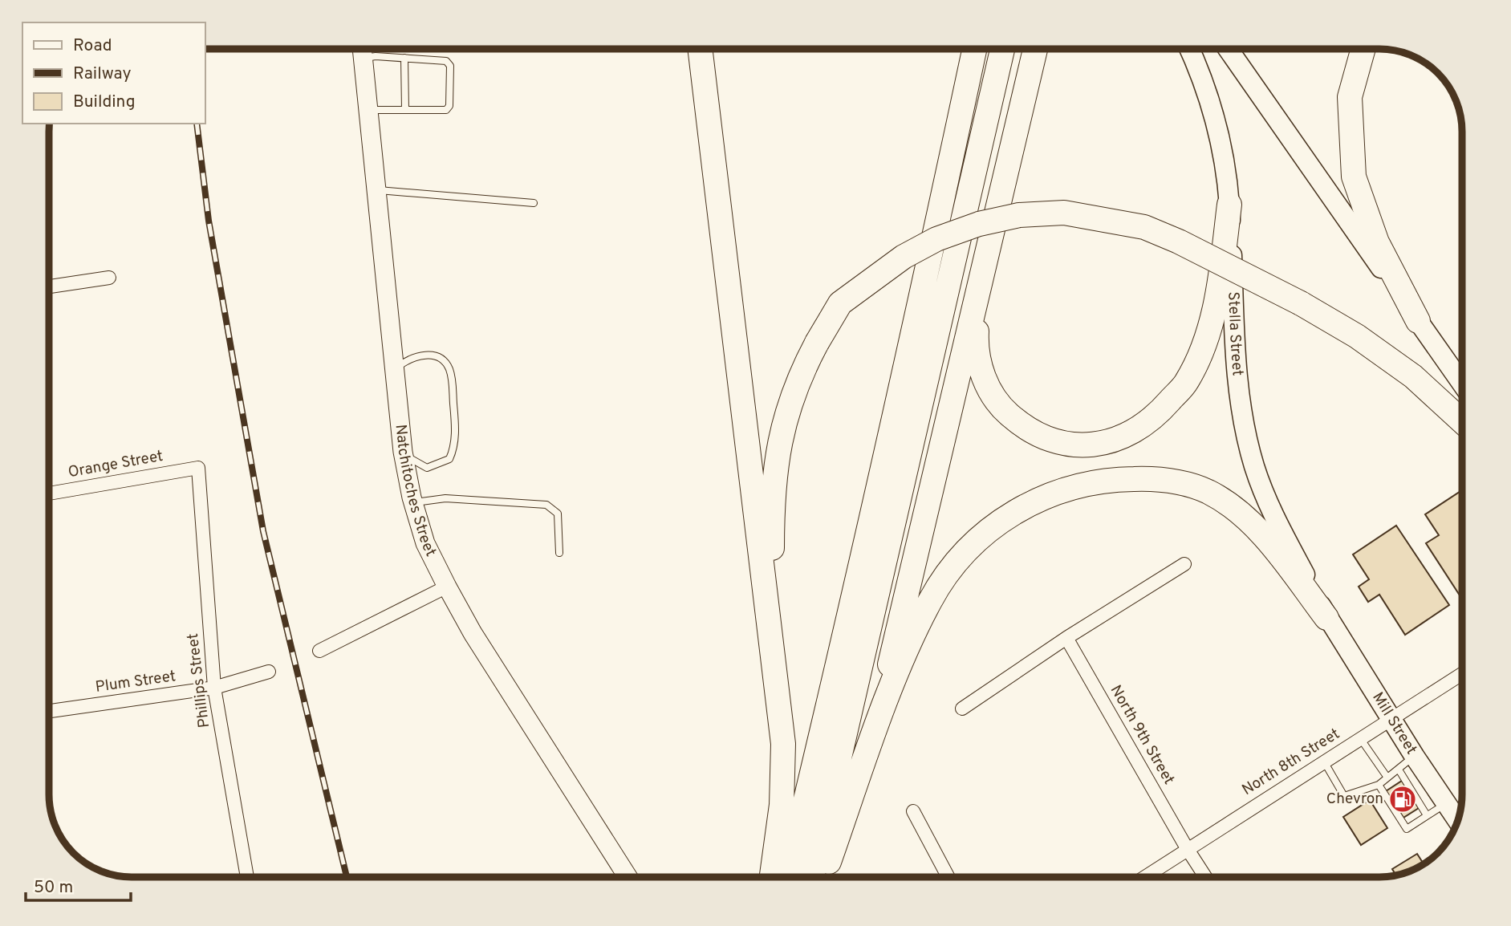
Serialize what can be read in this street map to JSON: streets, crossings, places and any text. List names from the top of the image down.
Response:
{
  "streets": {
    "main road": ["Stella Street", "Mill Street"],
    "street": [
      "Orange Street",
      "Natchitoches Street",
      "Phillips Street",
      "Plum Street",
      "North 9th Street",
      "North 8th Street"
    ]
  },
  "crossings": [
    ["Stella Street", "Mill Street"],
    ["Orange Street", "Phillips Street"],
    ["Phillips Street", "Plum Street"],
    ["Mill Street", "North 8th Street"],
    ["North 9th Street", "North 8th Street"]
  ],
  "places": {
    "fuel station": ["Chevron"]
  },
  "legend": ["Road", "Railway", "Building"],
  "scale_bar": "50 m"
}
